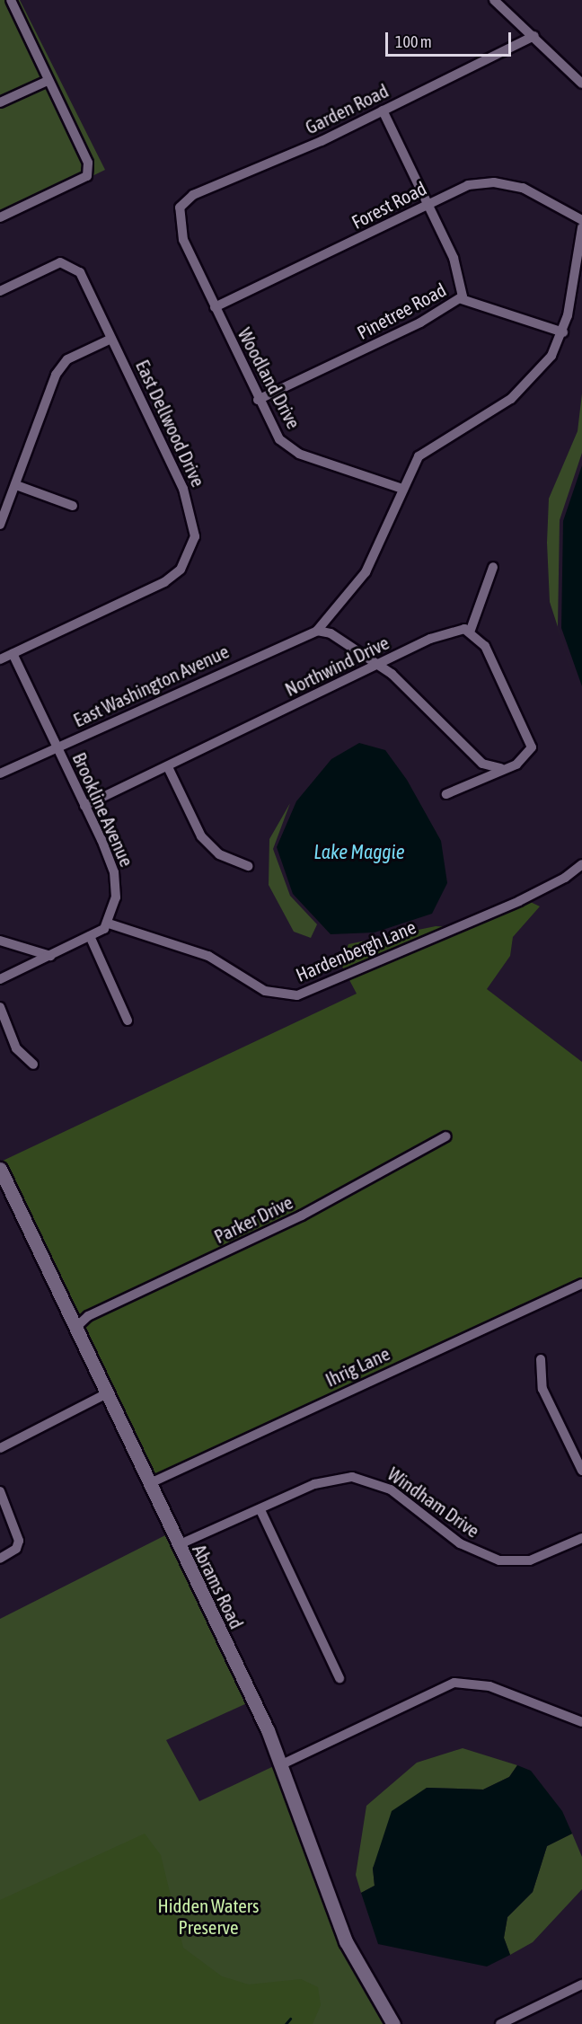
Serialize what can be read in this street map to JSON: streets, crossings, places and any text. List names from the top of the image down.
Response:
{
  "streets": {
    "street": [
      "Garden Road",
      "Forest Road",
      "Pinetree Road",
      "Woodland Drive",
      "East Dellwood Drive",
      "Northwind Drive",
      "East Washington Avenue",
      "Brookline Avenue",
      "Hardenbergh Lane",
      "Parker Drive",
      "Ihrig Lane",
      "Windham Drive",
      "Abrams Road"
    ]
  },
  "crossings": [
    ["Garden Road", "Pinetree Road"],
    ["Garden Road", "Woodland Drive"],
    ["Forest Road", "Pinetree Road"],
    ["Forest Road", "Woodland Drive"],
    ["Pinetree Road", "Woodland Drive"],
    ["East Dellwood Drive", "Brookline Avenue"],
    ["Northwind Drive", "Brookline Avenue"],
    ["East Washington Avenue", "Brookline Avenue"],
    ["Brookline Avenue", "Hardenbergh Lane"],
    ["Parker Drive", "Abrams Road"],
    ["Ihrig Lane", "Abrams Road"],
    ["Windham Drive", "Abrams Road"]
  ],
  "water": ["Lake Maggie"],
  "parks": ["Hidden Waters Preserve"],
  "scale_bar": "100 m"
}
